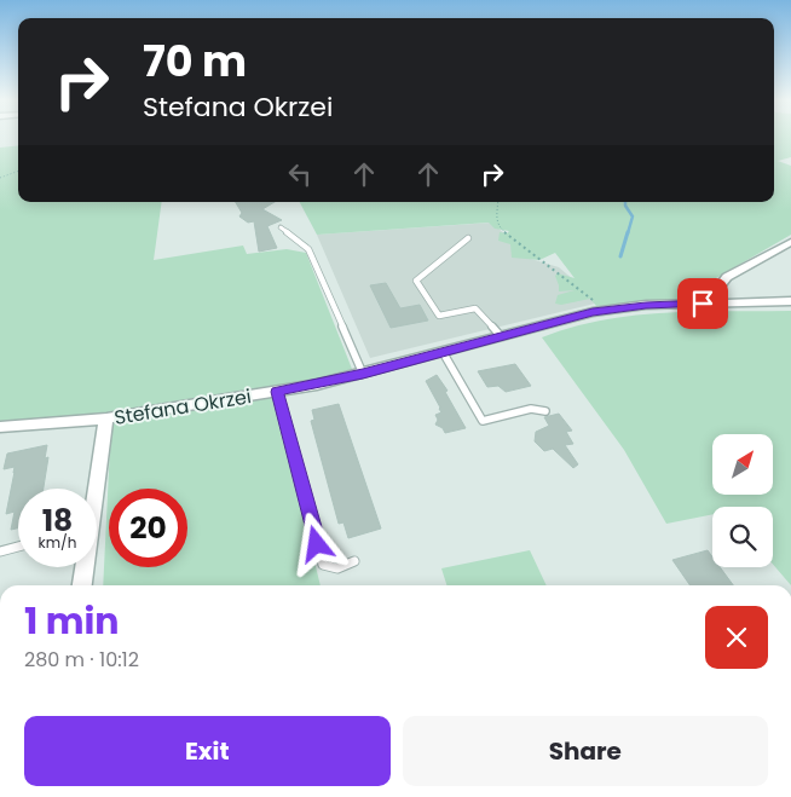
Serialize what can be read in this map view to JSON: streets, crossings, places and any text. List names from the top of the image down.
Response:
{
  "streets": {
    "street": ["Stefana Okrzei"]
  },
  "north": "top right",
  "page": {
    "turn": ["70 m", "Stefana Okrzei"],
    "speed": "18 km/h",
    "limit": "20",
    "heading": ["1 min", "280 m · 10:12"],
    "buttons": ["Exit", "Share"]
  }
}
